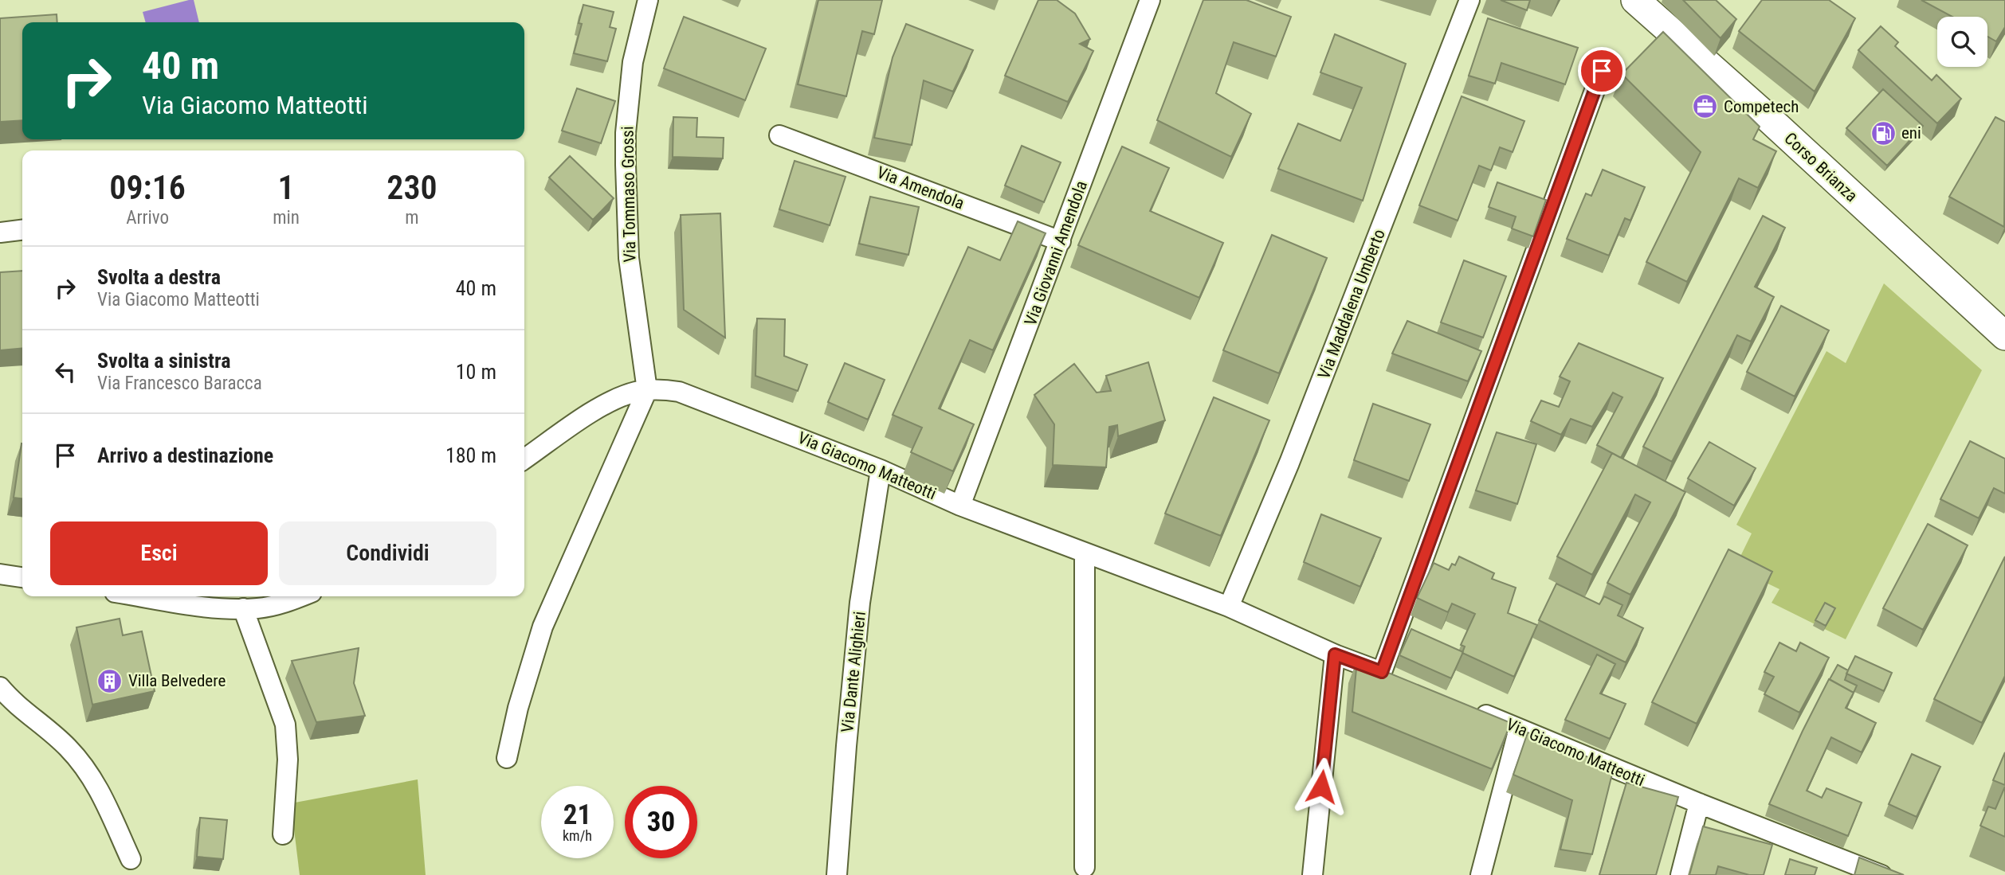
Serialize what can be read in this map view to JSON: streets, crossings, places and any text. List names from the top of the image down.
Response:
{
  "streets": {
    "main road": ["Corso Brianza"],
    "street": [
      "Via Amendola",
      "Via Tommaso Grossi",
      "Via Giovanni Amendola",
      "Via Maddalena Umberto",
      "Via Giacomo Matteotti",
      "Via Dante Alighieri"
    ]
  },
  "crossings": [
    ["Via Amendola", "Via Giovanni Amendola"],
    ["Via Tommaso Grossi", "Via Giacomo Matteotti"],
    ["Via Giovanni Amendola", "Via Giacomo Matteotti"],
    ["Via Maddalena Umberto", "Via Giacomo Matteotti"],
    ["Via Giacomo Matteotti", "Via Dante Alighieri"]
  ],
  "places": {
    "office": ["Competech"],
    "fuel station": ["eni"],
    "building": ["Villa Belvedere"]
  },
  "page": {
    "turn": ["40 m", "Via Giacomo Matteotti"],
    "eta": [
      "09:16",
      "Arrivo",
      "1",
      "min",
      "230",
      "m"
    ],
    "list": [
      {
        "name": "Svolta a destra",
        "note": "Via Giacomo Matteotti",
        "value": "40 m"
      },
      {
        "name": "Svolta a sinistra",
        "note": "Via Francesco Baracca",
        "value": "10 m"
      },
      {
        "name": "Arrivo a destinazione",
        "value": "180 m"
      }
    ],
    "buttons": ["Esci", "Condividi"],
    "speed": "21 km/h",
    "limit": "30"
  }
}
